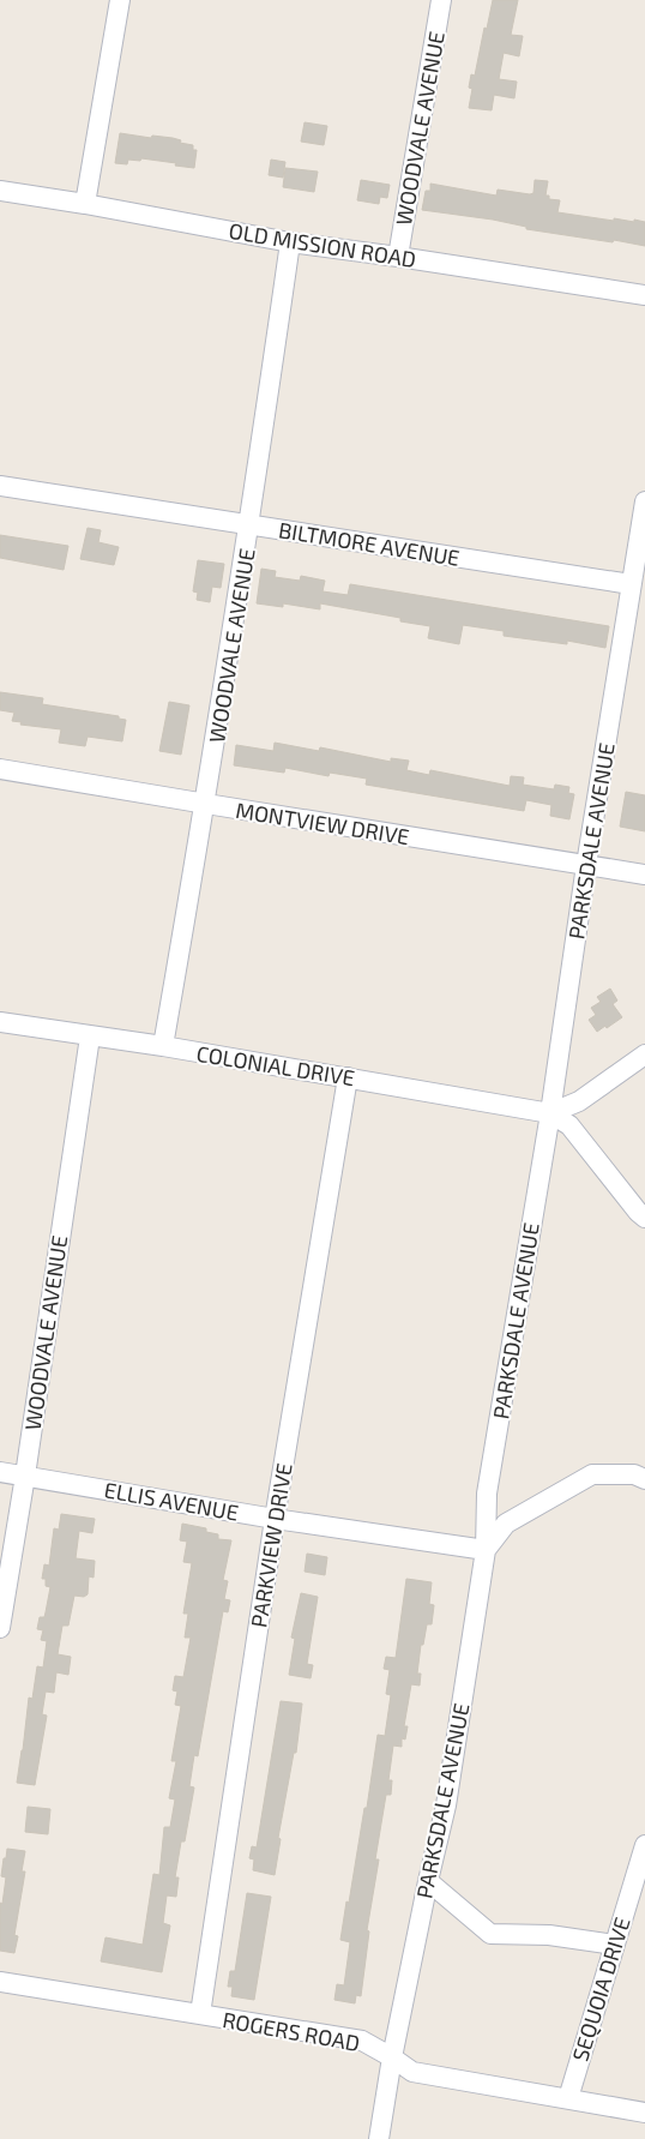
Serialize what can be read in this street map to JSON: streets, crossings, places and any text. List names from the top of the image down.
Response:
{
  "streets": {
    "street": [
      "WOODVALE AVENUE",
      "OLD MISSION ROAD",
      "BILTMORE AVENUE",
      "MONTVIEW DRIVE",
      "PARKSDALE AVENUE",
      "COLONIAL DRIVE",
      "ELLIS AVENUE",
      "PARKVIEW DRIVE",
      "SEQUOIA DRIVE",
      "ROGERS ROAD"
    ]
  },
  "crossings": [
    ["WOODVALE AVENUE", "OLD MISSION ROAD"],
    ["WOODVALE AVENUE", "BILTMORE AVENUE"],
    ["WOODVALE AVENUE", "MONTVIEW DRIVE"],
    ["WOODVALE AVENUE", "COLONIAL DRIVE"],
    ["WOODVALE AVENUE", "ELLIS AVENUE"],
    ["BILTMORE AVENUE", "PARKSDALE AVENUE"],
    ["MONTVIEW DRIVE", "PARKSDALE AVENUE"],
    ["PARKSDALE AVENUE", "COLONIAL DRIVE"],
    ["PARKSDALE AVENUE", "ELLIS AVENUE"],
    ["PARKSDALE AVENUE", "ROGERS ROAD"],
    ["COLONIAL DRIVE", "PARKVIEW DRIVE"],
    ["ELLIS AVENUE", "PARKVIEW DRIVE"],
    ["PARKVIEW DRIVE", "ROGERS ROAD"],
    ["SEQUOIA DRIVE", "ROGERS ROAD"]
  ]
}
